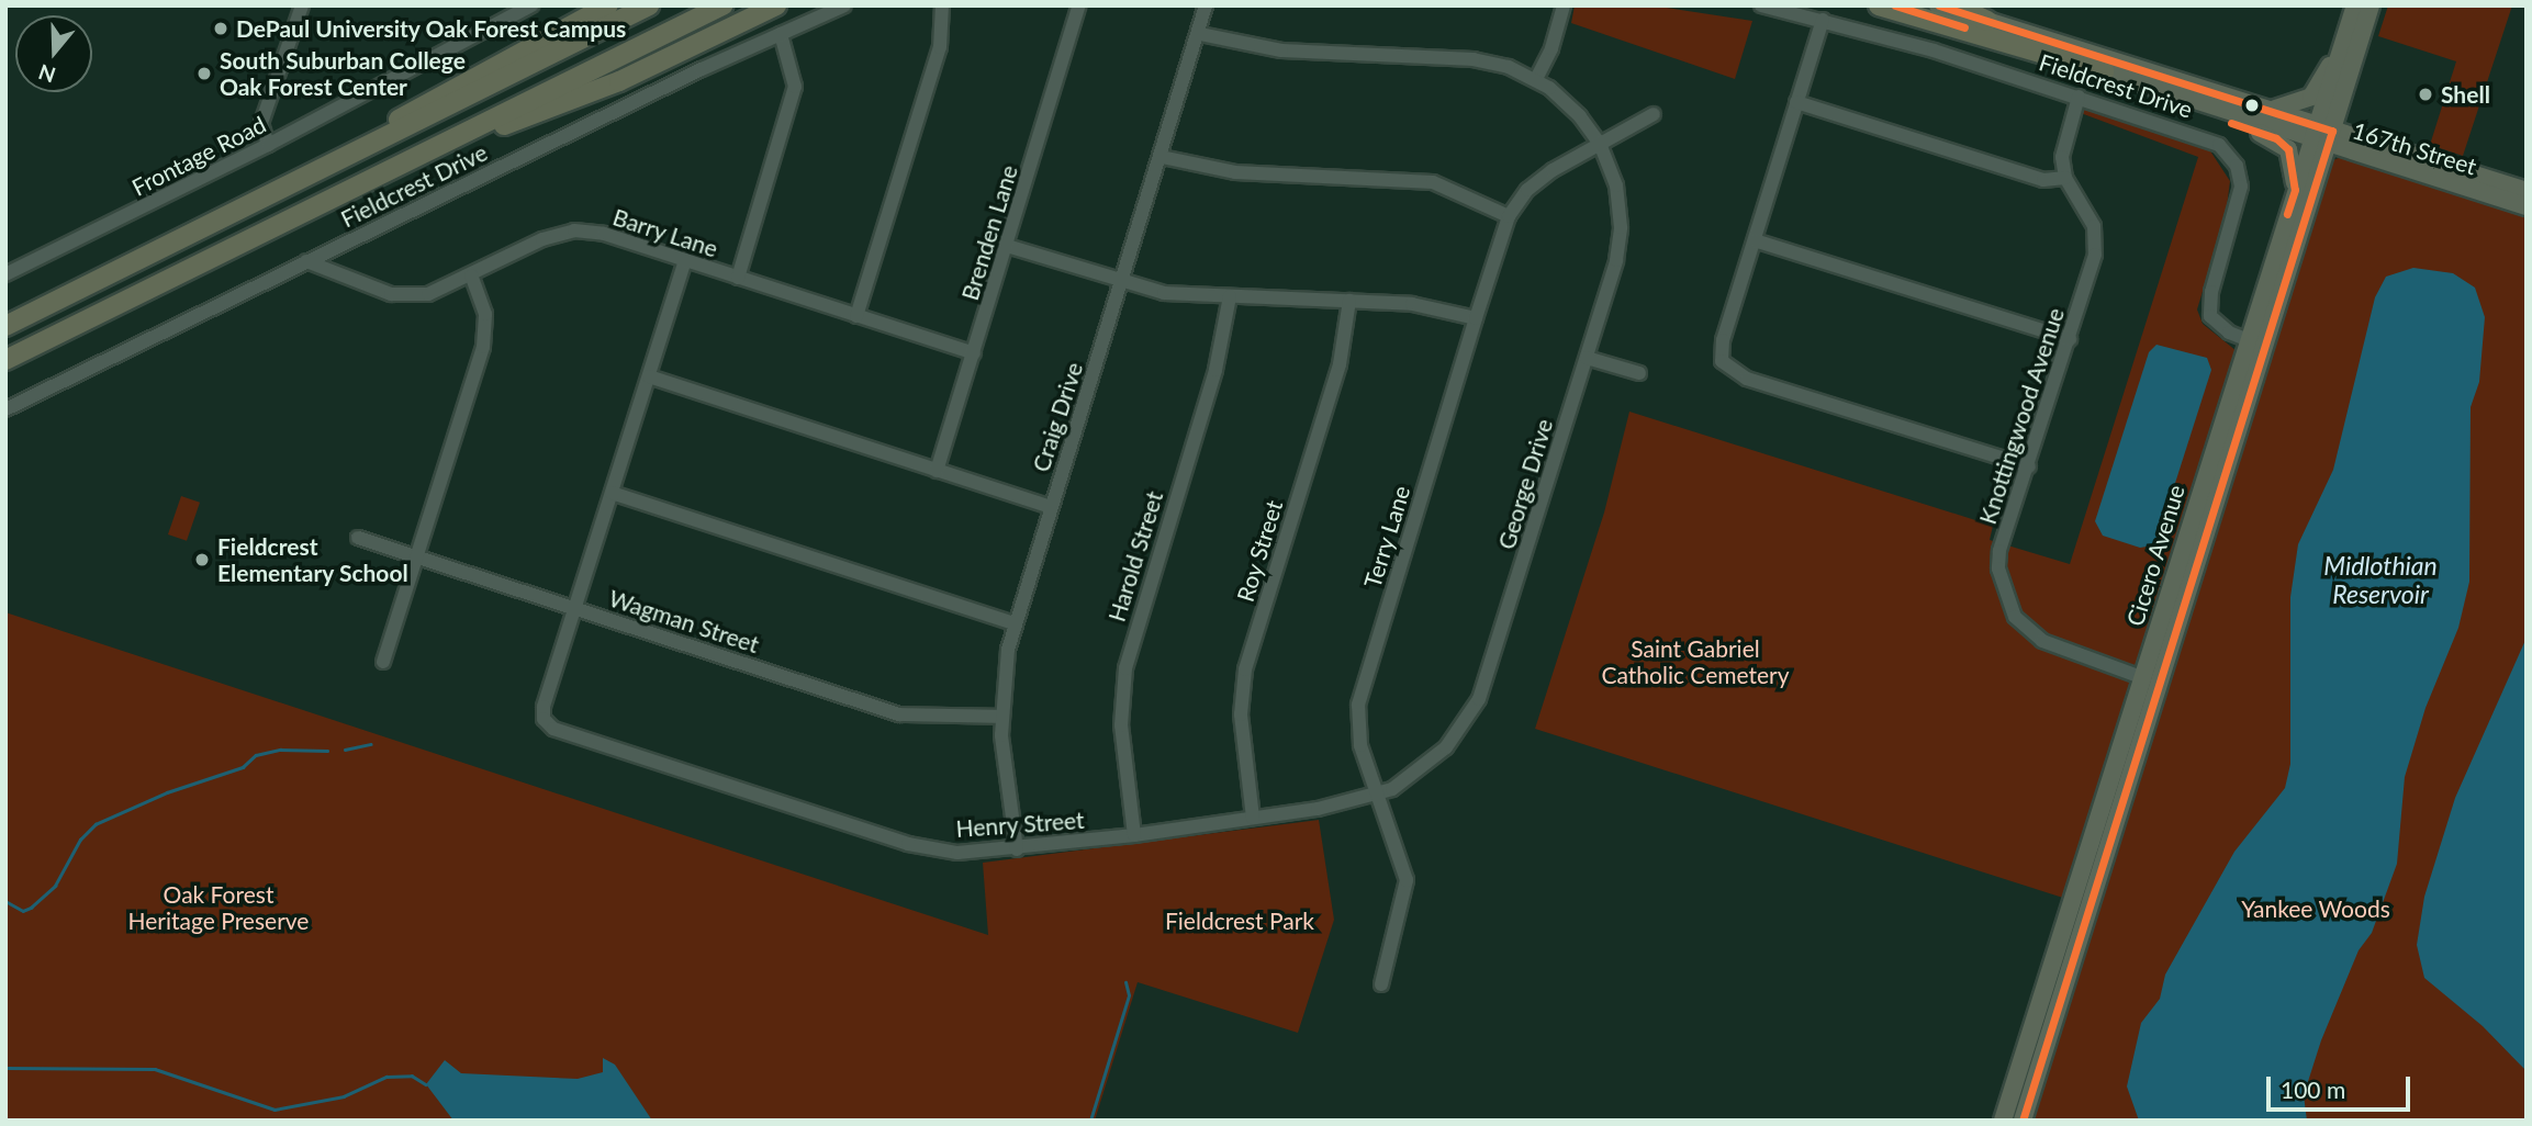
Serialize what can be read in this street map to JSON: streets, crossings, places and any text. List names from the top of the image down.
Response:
{
  "streets": {
    "main road": ["167th Street", "Cicero Avenue"],
    "street": [
      "Fieldcrest Drive",
      "Frontage Road",
      "Barry Lane",
      "Brenden Lane",
      "Knottingwood Avenue",
      "Craig Drive",
      "George Drive",
      "Terry Lane",
      "Roy Street",
      "Harold Street",
      "Wagman Street",
      "Henry Street"
    ]
  },
  "crossings": [
    ["Fieldcrest Drive", "Barry Lane"],
    ["Fieldcrest Drive", "Cicero Avenue"],
    ["167th Street", "Cicero Avenue"],
    ["Barry Lane", "Brenden Lane"],
    ["Knottingwood Avenue", "Cicero Avenue"],
    ["Craig Drive", "George Drive"],
    ["Craig Drive", "Wagman Street"],
    ["Craig Drive", "Henry Street"],
    ["George Drive", "Terry Lane"],
    ["George Drive", "Henry Street"],
    ["Terry Lane", "Henry Street"],
    ["Roy Street", "Henry Street"],
    ["Harold Street", "Henry Street"],
    ["Wagman Street", "Henry Street"]
  ],
  "water": ["Midlothian Reservoir"],
  "parks": [
    "Saint Gabriel Catholic Cemetery",
    "Oak Forest Heritage Preserve",
    "Yankee Woods",
    "Fieldcrest Park"
  ],
  "places": [
    "DePaul University Oak Forest Campus",
    "South Suburban College Oak Forest Center",
    "Shell",
    "Fieldcrest Elementary School"
  ],
  "scale_bar": "100 m",
  "north": "bottom"
}
